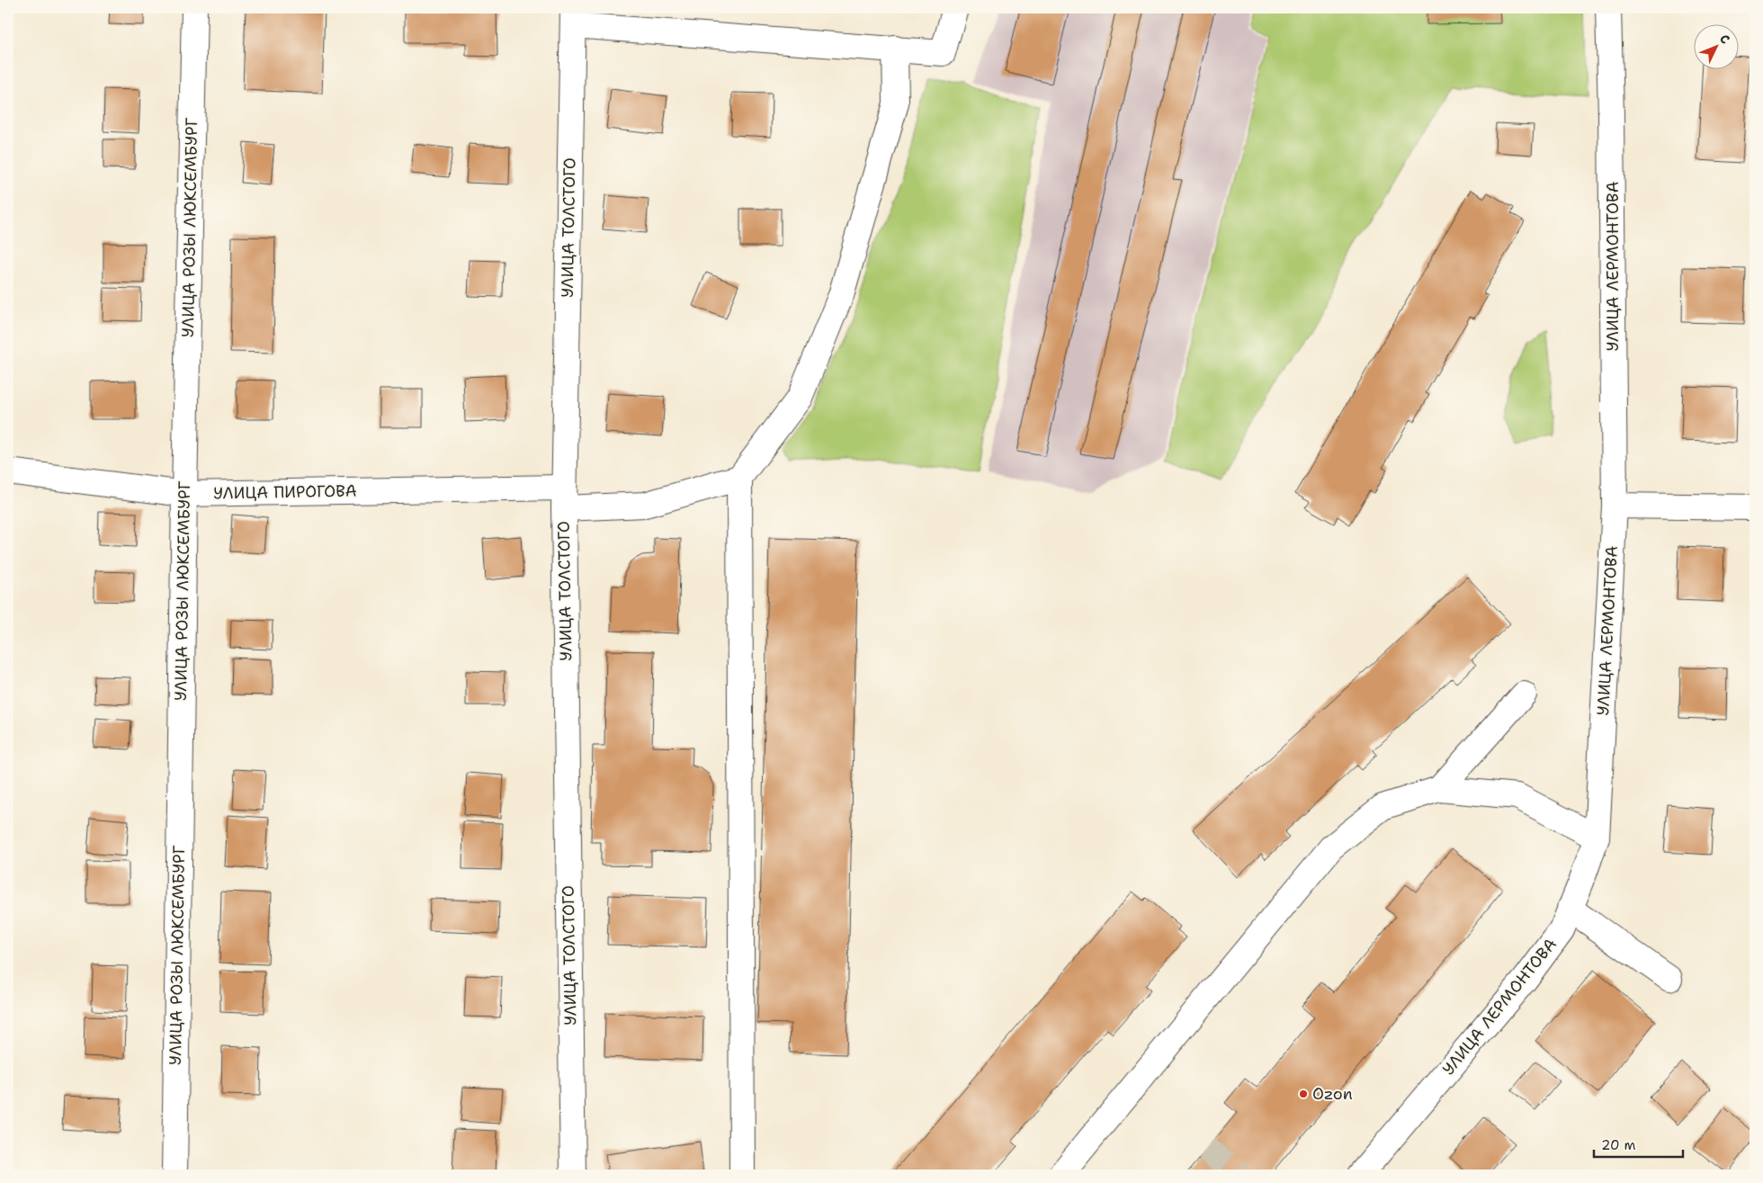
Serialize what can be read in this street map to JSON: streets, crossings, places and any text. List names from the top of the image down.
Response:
{
  "streets": {
    "street": [
      "УЛИЦА РОЗЫ ЛЮКСЕМБУРГ",
      "УЛИЦА ТОЛСТОГО",
      "УЛИЦА ЛЕРМОНТОВА",
      "УЛИЦА ПИРОГОВА"
    ]
  },
  "crossings": [
    ["УЛИЦА РОЗЫ ЛЮКСЕМБУРГ", "УЛИЦА ПИРОГОВА"],
    ["УЛИЦА ТОЛСТОГО", "УЛИЦА ПИРОГОВА"]
  ],
  "places": ["Ozon"],
  "scale_bar": "20 m",
  "north": "top right"
}
